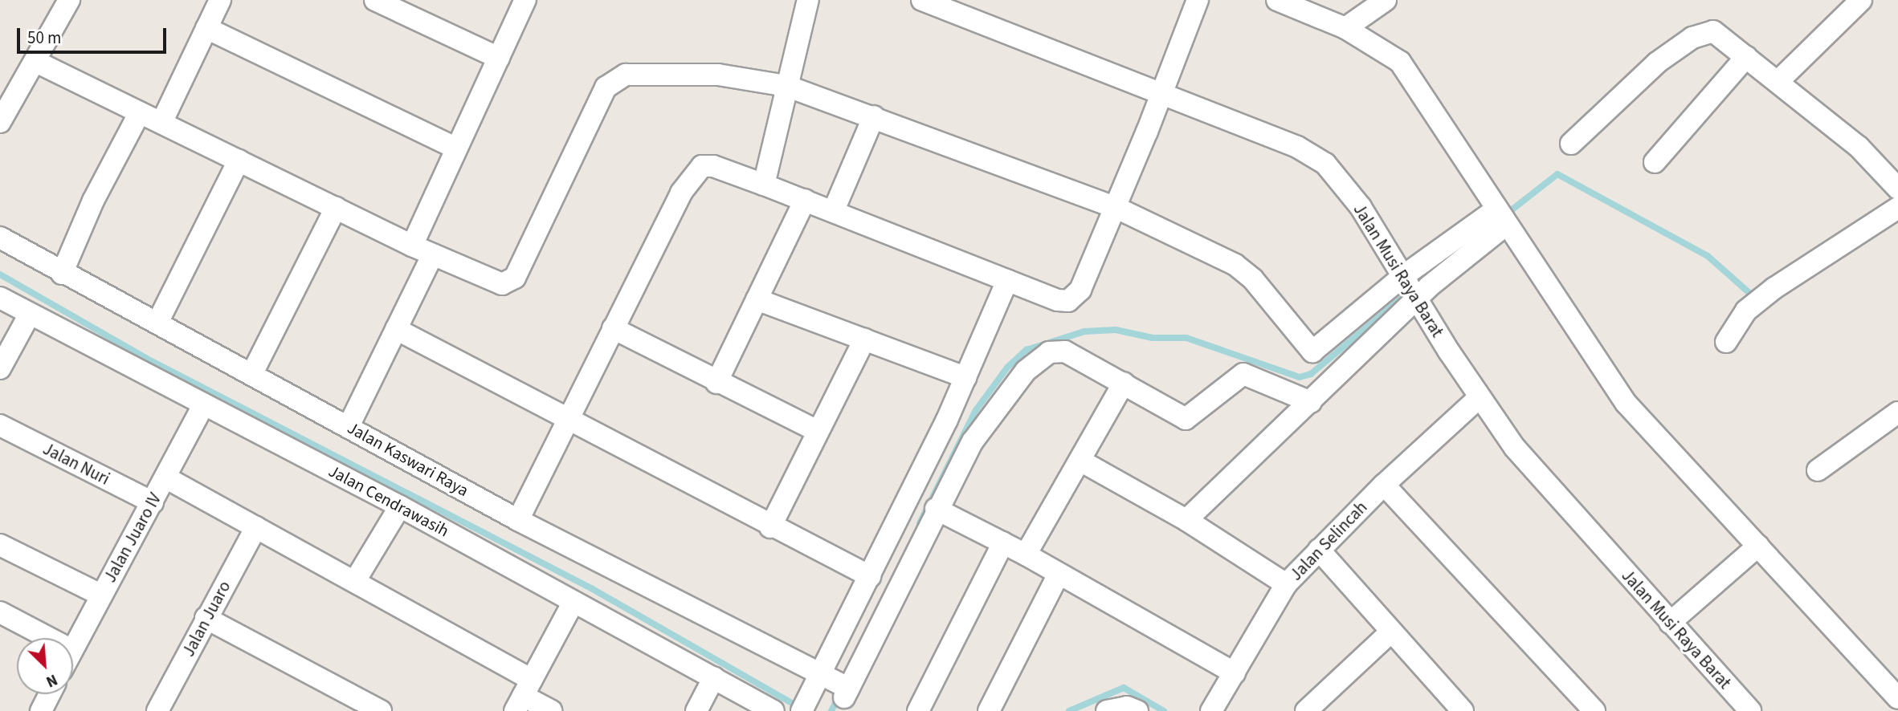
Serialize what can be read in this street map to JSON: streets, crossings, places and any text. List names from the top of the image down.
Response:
{
  "streets": {
    "street": [
      "Jalan Musi Raya Barat",
      "Jalan Kaswari Raya",
      "Jalan Nuri",
      "Jalan Cendrawasih",
      "Jalan Juaro IV",
      "Jalan Selincah",
      "Jalan Juaro"
    ]
  },
  "crossings": [
    ["Jalan Musi Raya Barat", "Jalan Selincah"],
    ["Jalan Nuri", "Jalan Juaro IV"],
    ["Jalan Cendrawasih", "Jalan Juaro IV"]
  ],
  "scale_bar": "50 m",
  "north": "bottom right"
}
